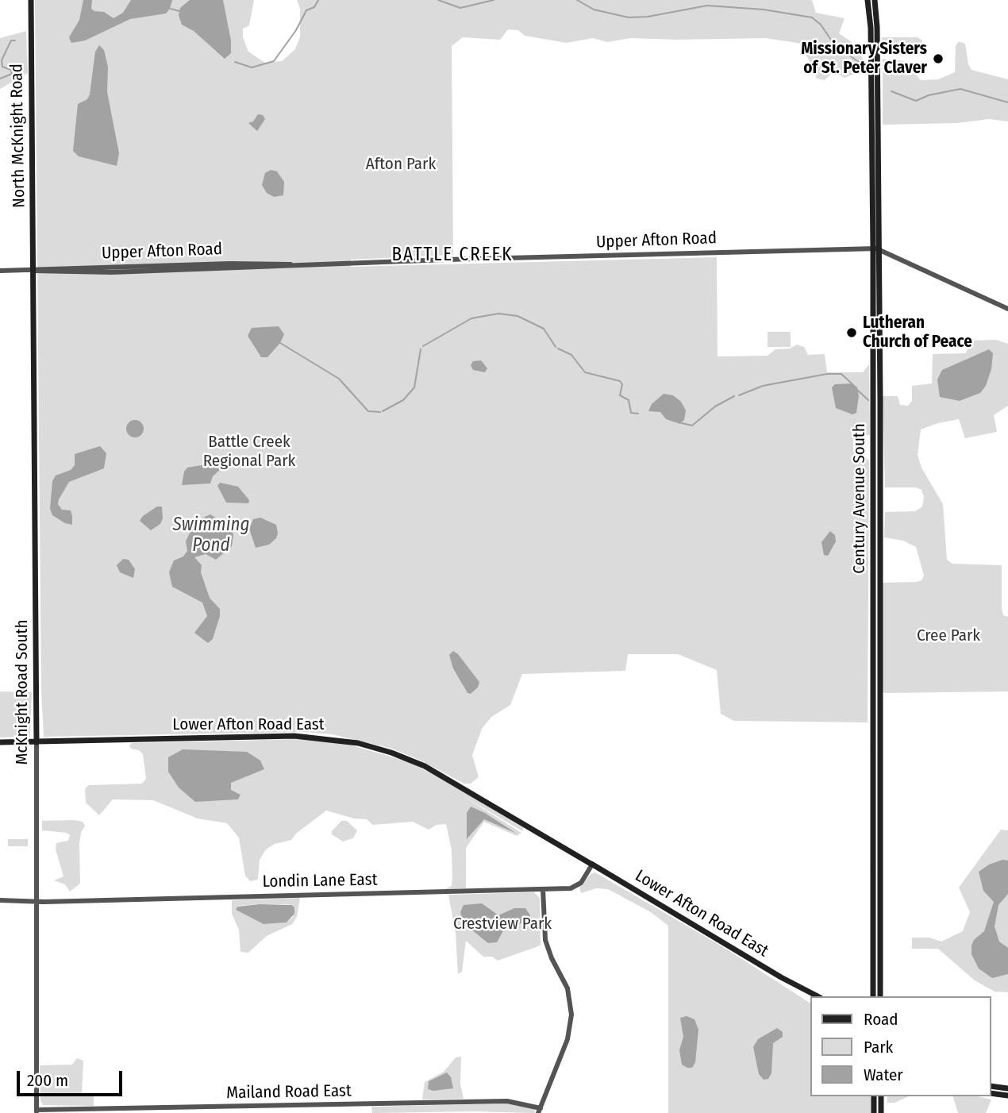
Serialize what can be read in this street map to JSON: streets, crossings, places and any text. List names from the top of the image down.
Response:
{
  "streets": {
    "main road": [
      "North McKnight Road",
      "Century Avenue South",
      "McKnight Road South",
      "Lower Afton Road East"
    ],
    "street": ["Upper Afton Road", "Londin Lane East", "Mailand Road East"]
  },
  "crossings": [
    ["North McKnight Road", "Upper Afton Road"],
    ["North McKnight Road", "McKnight Road South"],
    ["Upper Afton Road", "Century Avenue South"],
    ["Upper Afton Road", "McKnight Road South"],
    ["McKnight Road South", "Lower Afton Road East"],
    ["McKnight Road South", "Londin Lane East"],
    ["McKnight Road South", "Mailand Road East"],
    ["Lower Afton Road East", "Londin Lane East"]
  ],
  "districts": ["BATTLE CREEK"],
  "water": ["Swimming Pond"],
  "parks": [
    "Afton Park",
    "Battle Creek Regional Park",
    "Cree Park",
    "Crestview Park"
  ],
  "places": ["Missionary Sisters of St. Peter Claver", "Lutheran Church of Peace"],
  "legend": ["Road", "Park", "Water"],
  "scale_bar": "200 m"
}
